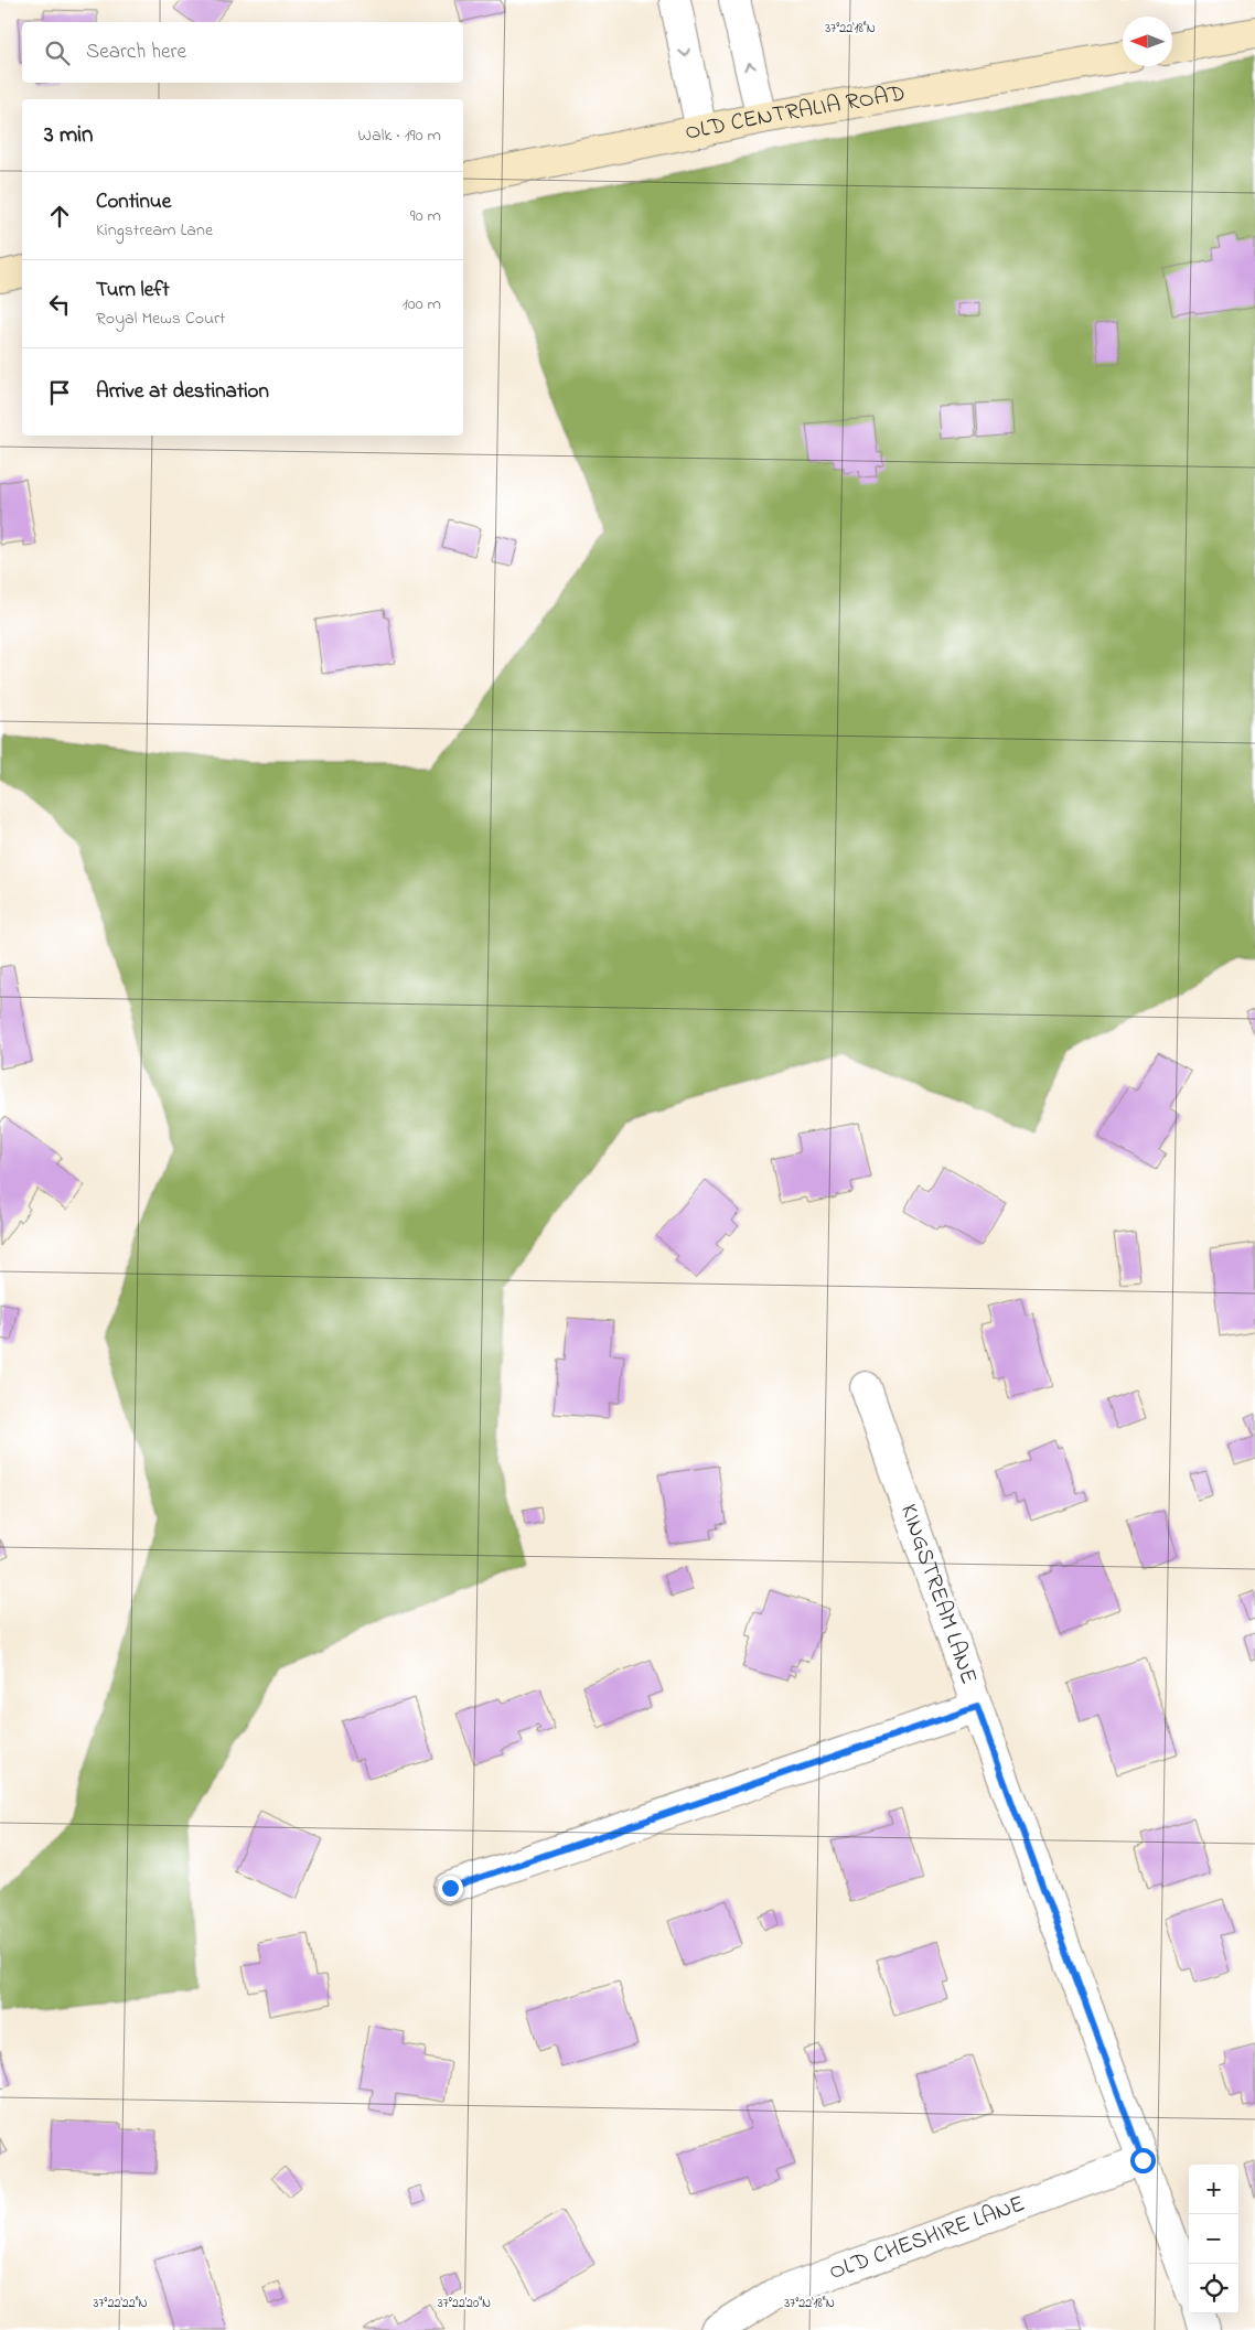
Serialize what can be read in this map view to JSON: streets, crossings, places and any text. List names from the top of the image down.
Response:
{
  "streets": {
    "street": ["OLD CENTRALIA ROAD", "KINGSTREAM LANE", "OLD CHESHIRE LANE"]
  },
  "crossings": [
    ["KINGSTREAM LANE", "OLD CHESHIRE LANE"]
  ],
  "north": "left",
  "page": {
    "search": "Search here",
    "heading": ["3 min", "Walk · 190 m"],
    "list": [
      ["Continue", "Kingstream Lane", "90 m"],
      ["Turn left", "Royal Mews Court", "100 m"],
      "Arrive at destination"
    ],
    "map_buttons": ["+", "−"]
  },
  "coordinates": ["37°22'18\"N", "37°22'22\"N", "37°22'20\"N"]
}
